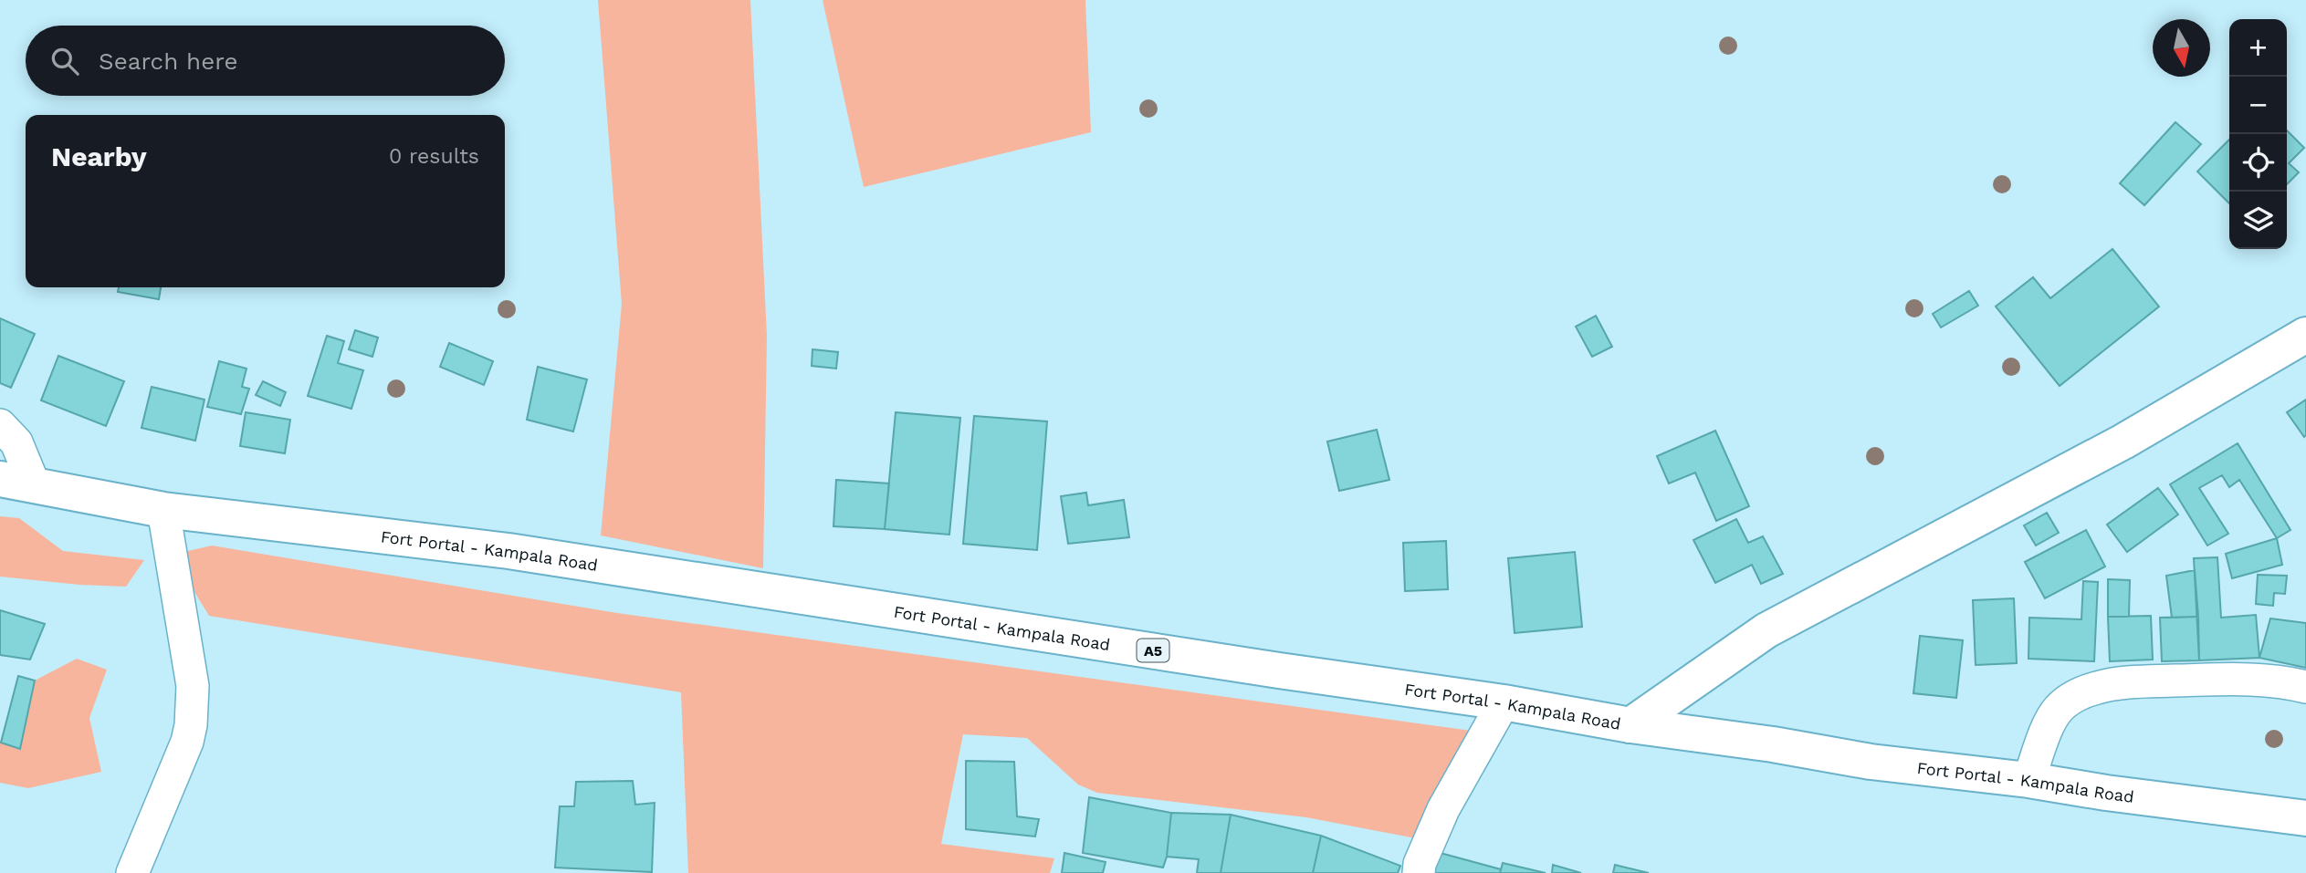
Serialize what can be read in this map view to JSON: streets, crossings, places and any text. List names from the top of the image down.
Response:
{
  "streets": {
    "main road": ["Fort Portal - Kampala Road", "A5"]
  },
  "north": "bottom",
  "page": {
    "map_buttons": ["+", "−"],
    "search": "Search here",
    "heading": ["Nearby", "0 results"]
  }
}
